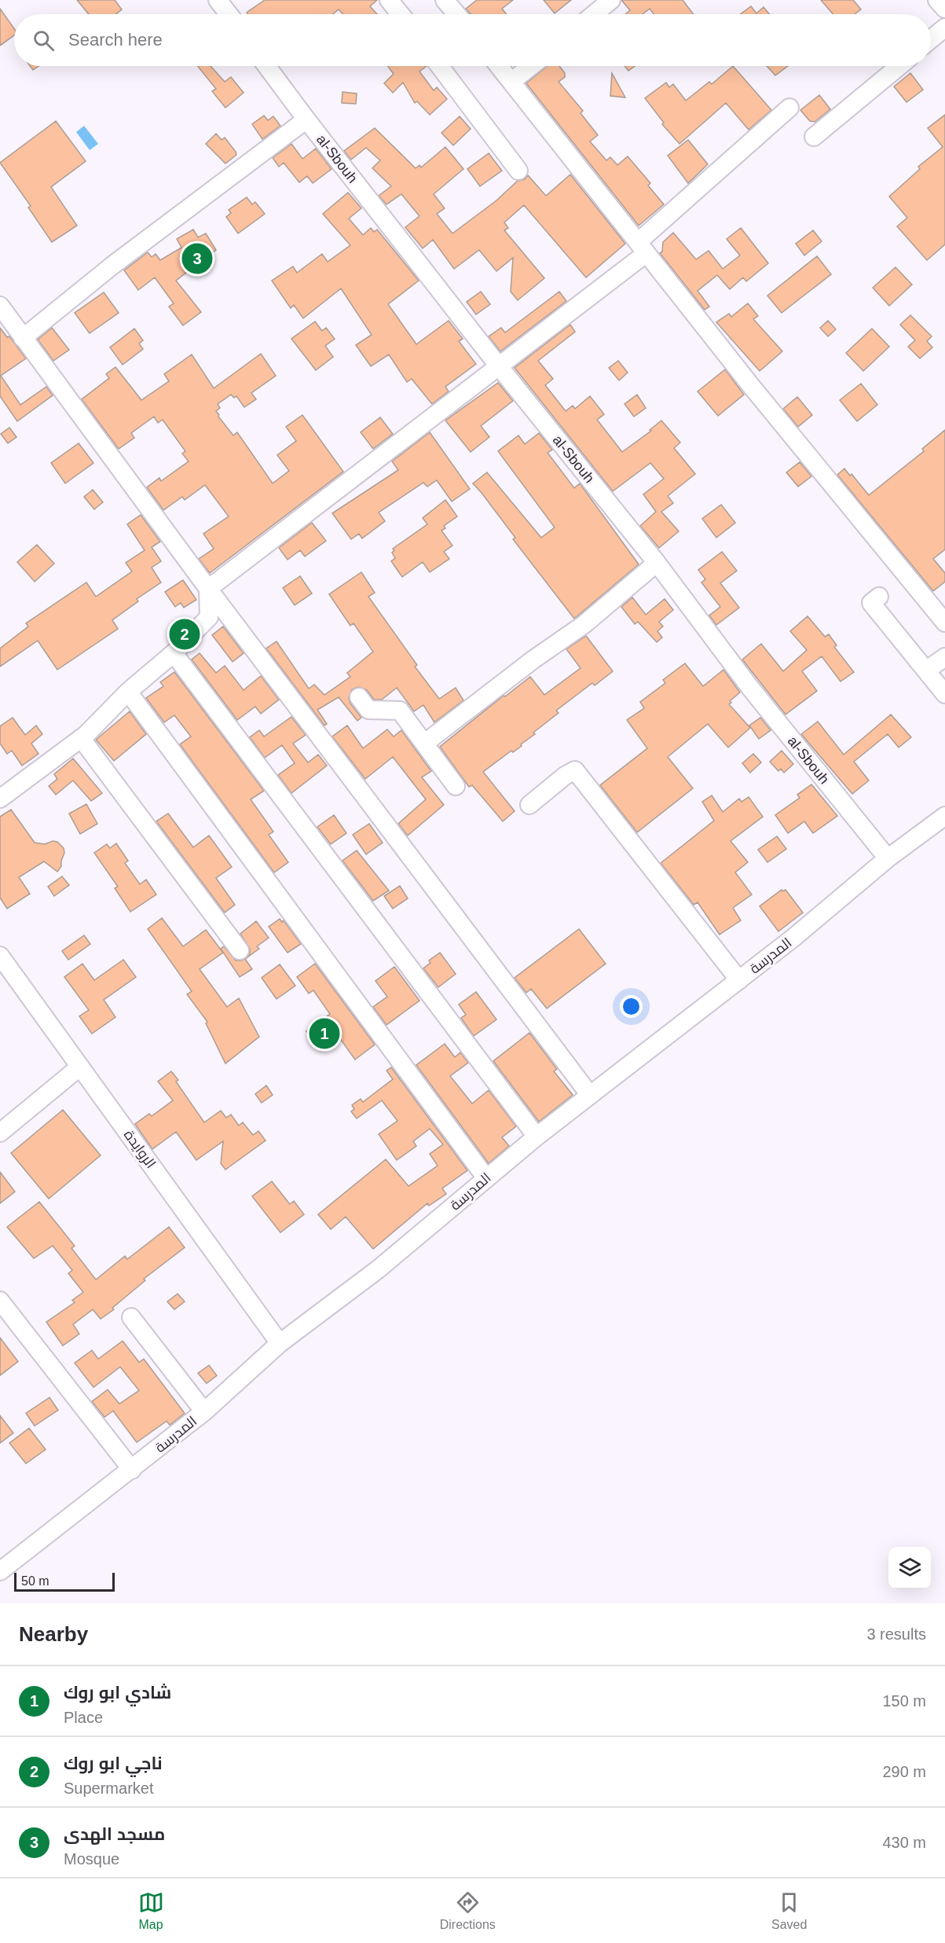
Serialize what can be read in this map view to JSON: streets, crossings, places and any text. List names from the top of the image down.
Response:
{
  "streets": {
    "street": ["al-Sbouh", "المدرسة", "الروايدة"]
  },
  "crossings": [
    ["al-Sbouh", "المدرسة"],
    ["المدرسة", "الروايدة"]
  ],
  "scale_bar": "50 m",
  "page": {
    "search": "Search here",
    "pins": ["3", "2", "1"],
    "scale": "50 m",
    "heading": ["Nearby", "3 results"],
    "list": [
      {
        "mark": "1",
        "name": "شادي ابو روك",
        "note": "Place",
        "value": "150 m"
      },
      {
        "mark": "2",
        "name": "ناجي ابو روك",
        "note": "Supermarket",
        "value": "290 m"
      },
      {
        "mark": "3",
        "name": "مسجد الهدى",
        "note": "Mosque",
        "value": "430 m"
      }
    ],
    "nav": ["Map", "Directions", "Saved"]
  }
}
